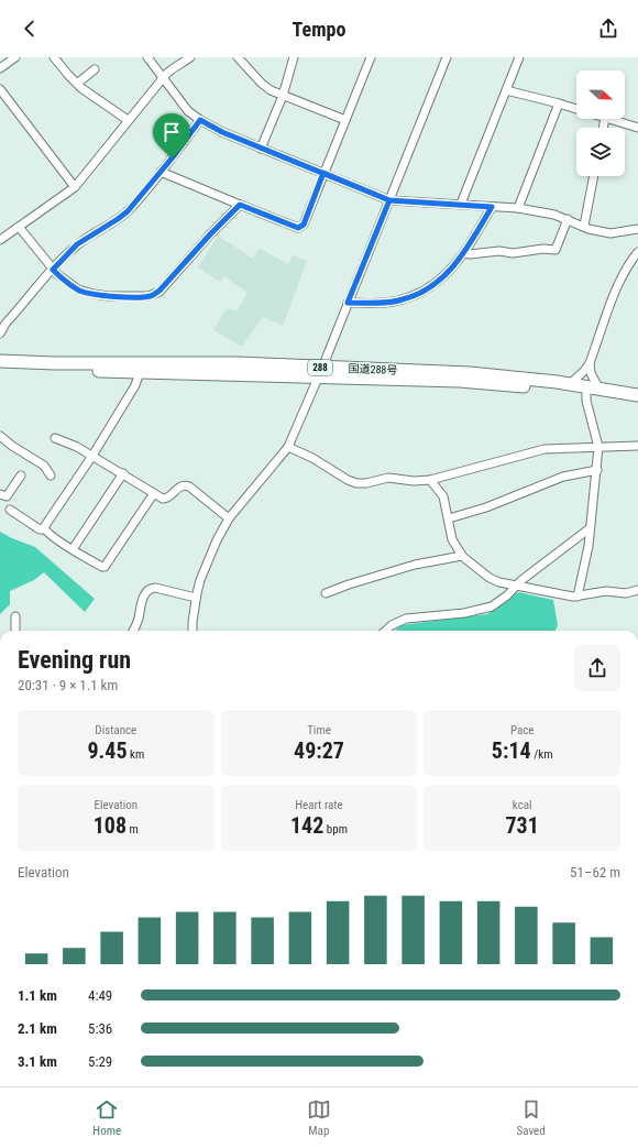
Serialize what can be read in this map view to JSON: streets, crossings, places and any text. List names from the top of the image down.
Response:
{
  "streets": {
    "highway": ["288", "国道288号"]
  },
  "north": "right",
  "page": {
    "header": "Tempo",
    "heading": ["Evening run", "20:31 · 9 × 1.1 km"],
    "stats": [
      ["Distance", "9.45 km"],
      ["Time", "49:27"],
      ["Pace", "5:14 /km"],
      ["Elevation", "108 m"],
      ["Heart rate", "142 bpm"],
      ["kcal", "731"]
    ],
    "chart": ["Elevation", "51–62 m"],
    "list": [
      {
        "name": "1.1 km",
        "note": "4:49"
      },
      {
        "name": "2.1 km",
        "note": "5:36"
      },
      {
        "name": "3.1 km",
        "note": "5:29"
      }
    ],
    "tabs": ["Home", "Map", "Saved"]
  }
}
